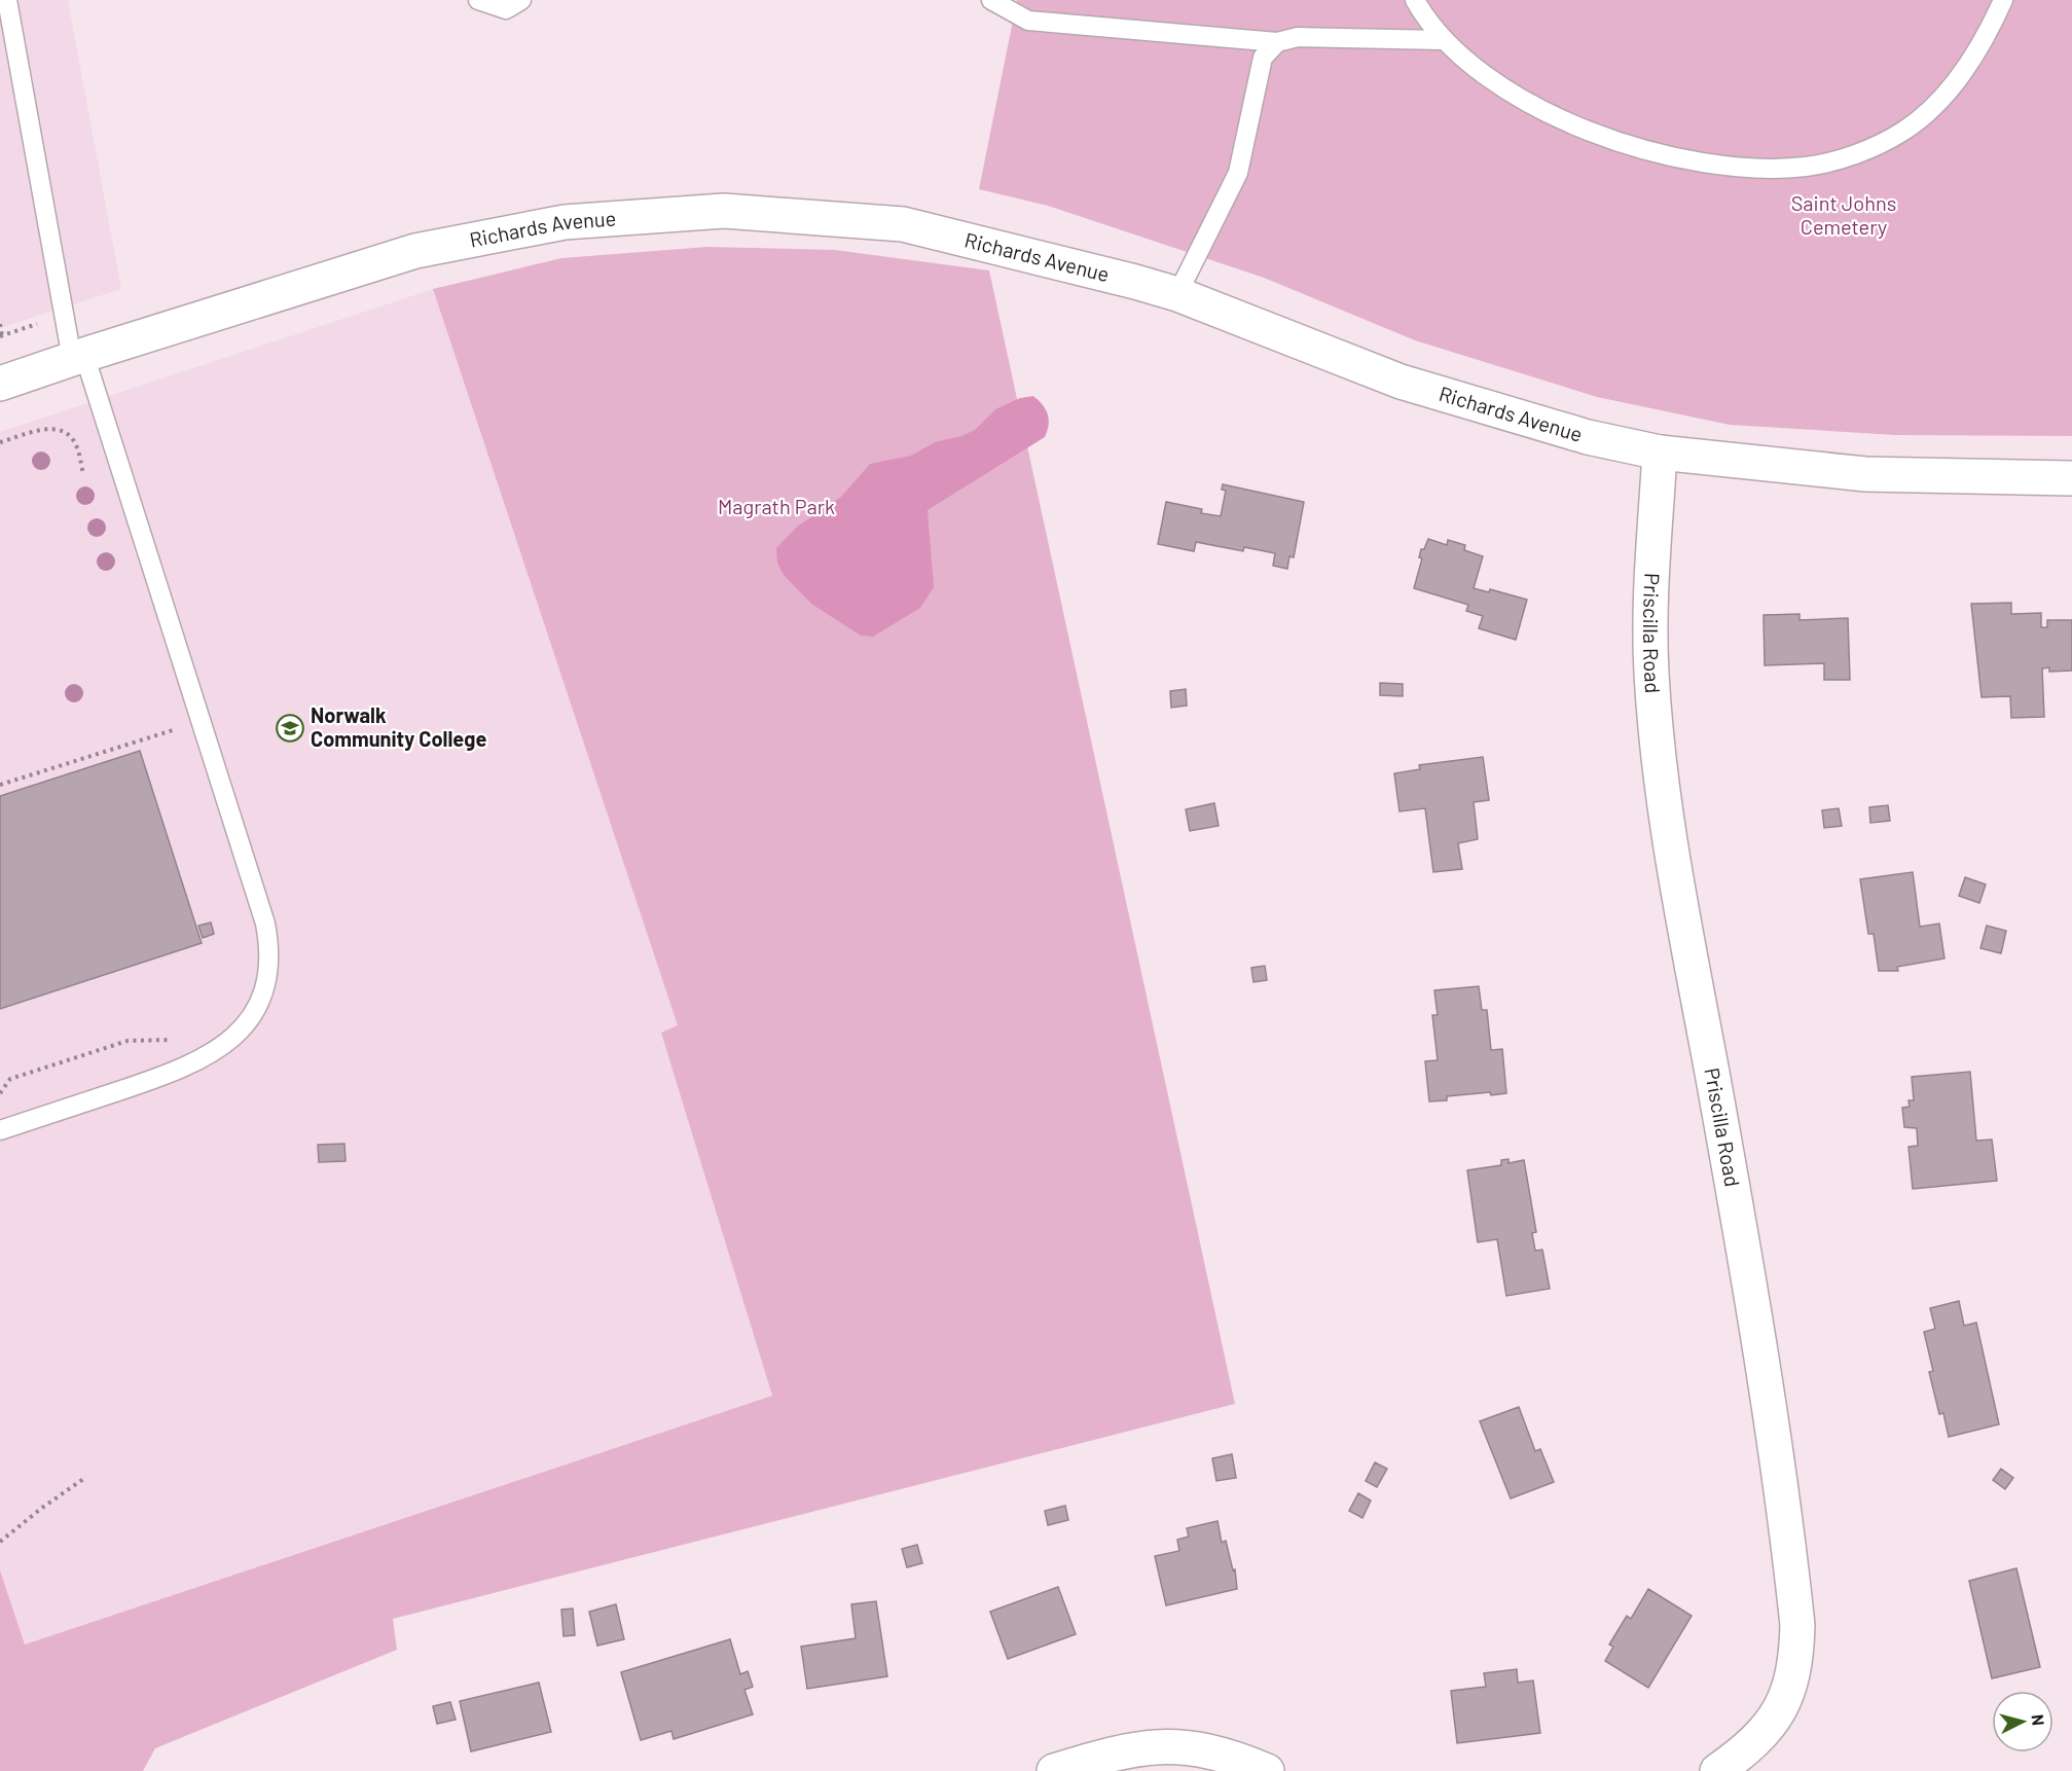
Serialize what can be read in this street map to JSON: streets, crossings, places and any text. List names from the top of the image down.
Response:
{
  "streets": {
    "street": ["Richards Avenue", "Priscilla Road"]
  },
  "crossings": [
    ["Richards Avenue", "Priscilla Road"]
  ],
  "parks": ["Saint Johns Cemetery", "Magrath Park"],
  "places": {
    "school or university": ["Norwalk Community College"]
  },
  "north": "right"
}
